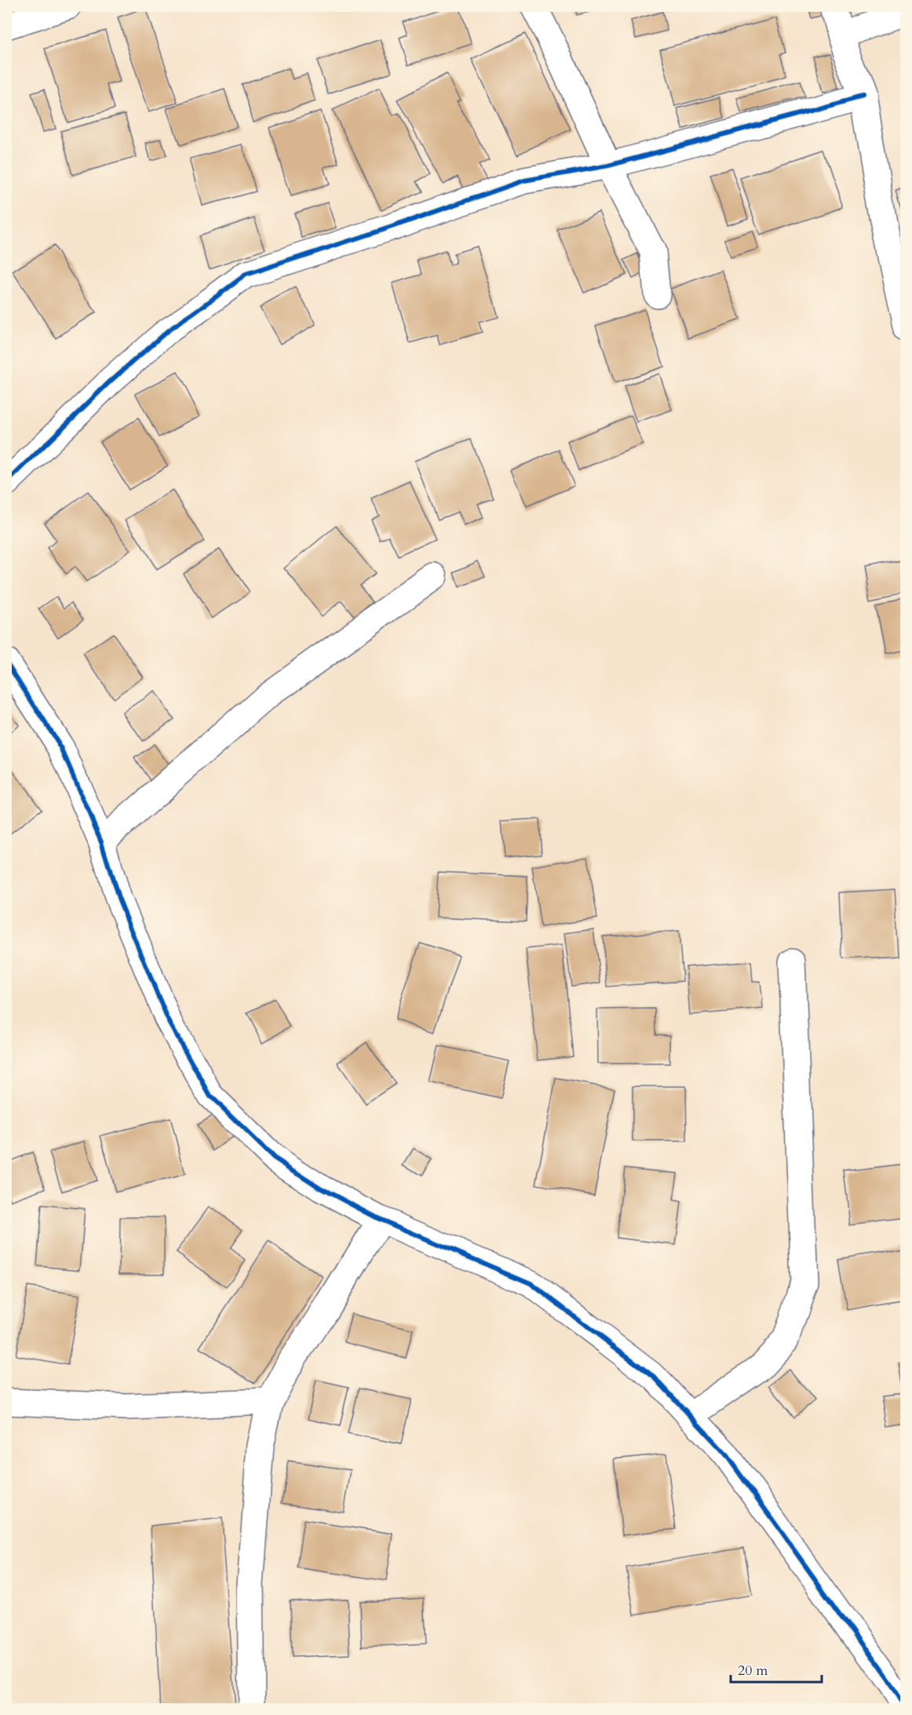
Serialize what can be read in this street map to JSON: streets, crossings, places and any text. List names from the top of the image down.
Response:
{
  "scale_bar": "20 m"
}
